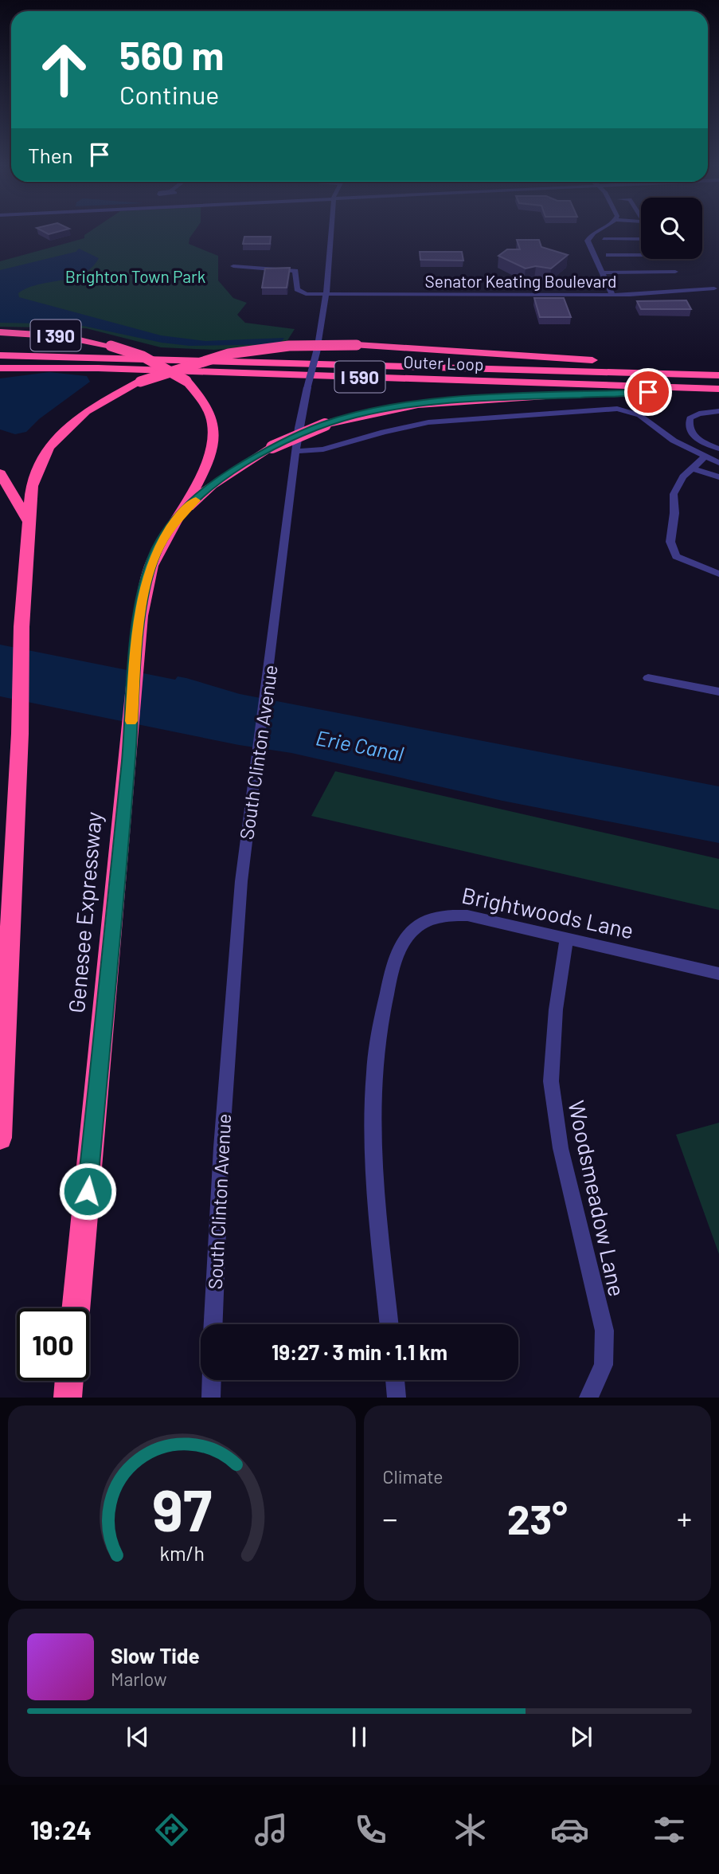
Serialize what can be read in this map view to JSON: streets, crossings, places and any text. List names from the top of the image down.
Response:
{
  "streets": {
    "highway": [
      "I 390",
      "Outer Loop",
      "I 590",
      "Genesee Expressway"
    ],
    "street": [
      "Senator Keating Boulevard",
      "South Clinton Avenue",
      "Brightwoods Lane",
      "Woodsmeadow Lane"
    ]
  },
  "crossings": [
    ["Senator Keating Boulevard", "South Clinton Avenue"],
    ["I 390", "Genesee Expressway"],
    ["Brightwoods Lane", "Woodsmeadow Lane"]
  ],
  "water": ["Erie Canal"],
  "parks": ["Brighton Town Park"],
  "page": {
    "turn": ["560 m", "Continue"],
    "then": "Then",
    "limit": "100",
    "trip": "19:27 · 3 min · 1.1 km",
    "tile": "Climate",
    "heat": ["−", "23°", "+"],
    "song": ["Slow Tide", "Marlow"],
    "tabs": "19:24",
    "gauge": ["97", "km/h"]
  }
}
